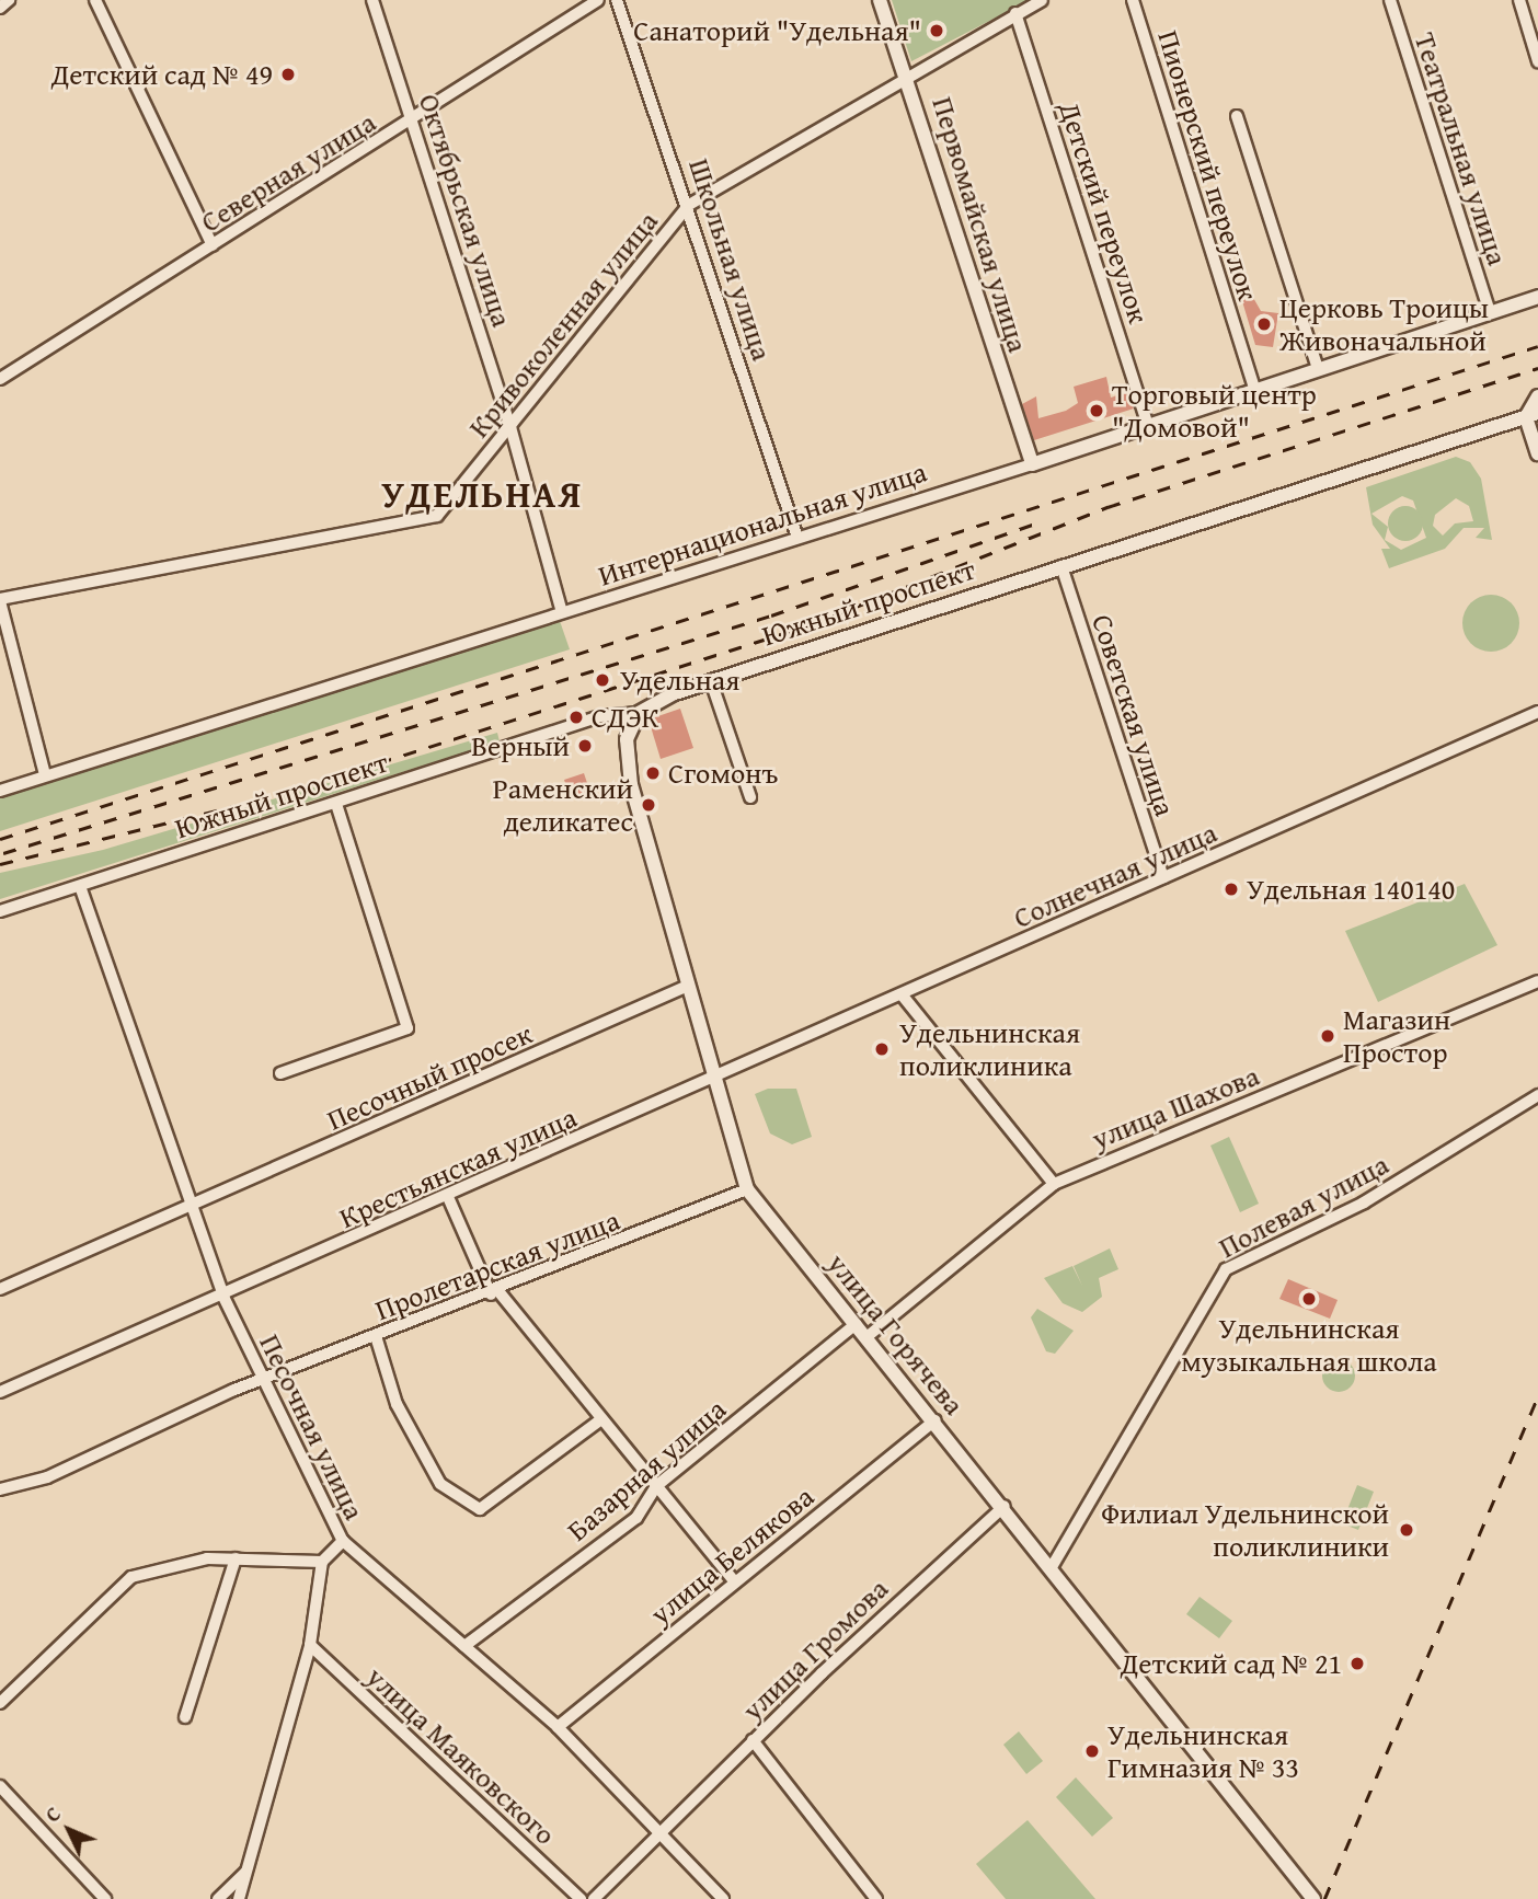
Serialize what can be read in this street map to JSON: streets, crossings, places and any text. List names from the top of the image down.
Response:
{
  "streets": {
    "main road": [
      "Первомайская улица",
      "Интернациональная улица",
      "Южный проспект",
      "улица Горячева"
    ],
    "street": [
      "Театральная улица",
      "Пионерский переулок",
      "Северная улица",
      "Октябрьская улица",
      "Детский переулок",
      "Школьная улица",
      "Кривоколенная улица",
      "Советская улица",
      "Солнечная улица",
      "Песочный просек",
      "улица Шахова",
      "Крестьянская улица",
      "Полевая улица",
      "Пролетарская улица",
      "Песочная улица",
      "Базарная улица",
      "улица Белякова",
      "улица Громова",
      "улица Маяковского"
    ]
  },
  "crossings": [
    ["Театральная улица", "Интернациональная улица"],
    ["Пионерский переулок", "Интернациональная улица"],
    ["Северная улица", "Октябрьская улица"],
    ["Октябрьская улица", "Кривоколенная улица"],
    ["Октябрьская улица", "Интернациональная улица"],
    ["Детский переулок", "Кривоколенная улица"],
    ["Детский переулок", "Интернациональная улица"],
    ["Первомайская улица", "Кривоколенная улица"],
    ["Первомайская улица", "Интернациональная улица"],
    ["Школьная улица", "Кривоколенная улица"],
    ["Школьная улица", "Интернациональная улица"],
    ["Южный проспект", "Советская улица"],
    ["Южный проспект", "улица Горячева"],
    ["Южный проспект", "Песочная улица"],
    ["Советская улица", "Солнечная улица"],
    ["Солнечная улица", "Крестьянская улица"],
    ["Солнечная улица", "улица Горячева"],
    ["Песочный просек", "улица Горячева"],
    ["Песочный просек", "Песочная улица"],
    ["улица Шахова", "улица Горячева"],
    ["Крестьянская улица", "улица Горячева"],
    ["Крестьянская улица", "Песочная улица"],
    ["Полевая улица", "улица Горячева"],
    ["Пролетарская улица", "улица Горячева"],
    ["Пролетарская улица", "Песочная улица"],
    ["улица Горячева", "Базарная улица"],
    ["улица Горячева", "улица Белякова"],
    ["улица Горячева", "улица Громова"],
    ["Песочная улица", "Базарная улица"],
    ["Песочная улица", "улица Белякова"],
    ["Песочная улица", "улица Громова"]
  ],
  "districts": ["УДЕЛЬНАЯ"],
  "places": [
    "Санаторий \"Удельная\"",
    "Детский сад № 49",
    "Церковь Троицы Живоначальной",
    "Торговый центр \"Домовой\"",
    "Удельная",
    "СДЭК",
    "Верный",
    "Сгомонъ",
    "Раменский деликатес",
    "Удельная 140140",
    "Магазин Простор",
    "Удельнинская поликлиника",
    "Удельнинская музыкальная школа",
    "Филиал Удельнинской поликлиники",
    "Детский сад № 21",
    "Удельнинская Гимназия № 33"
  ],
  "north": "top left"
}
